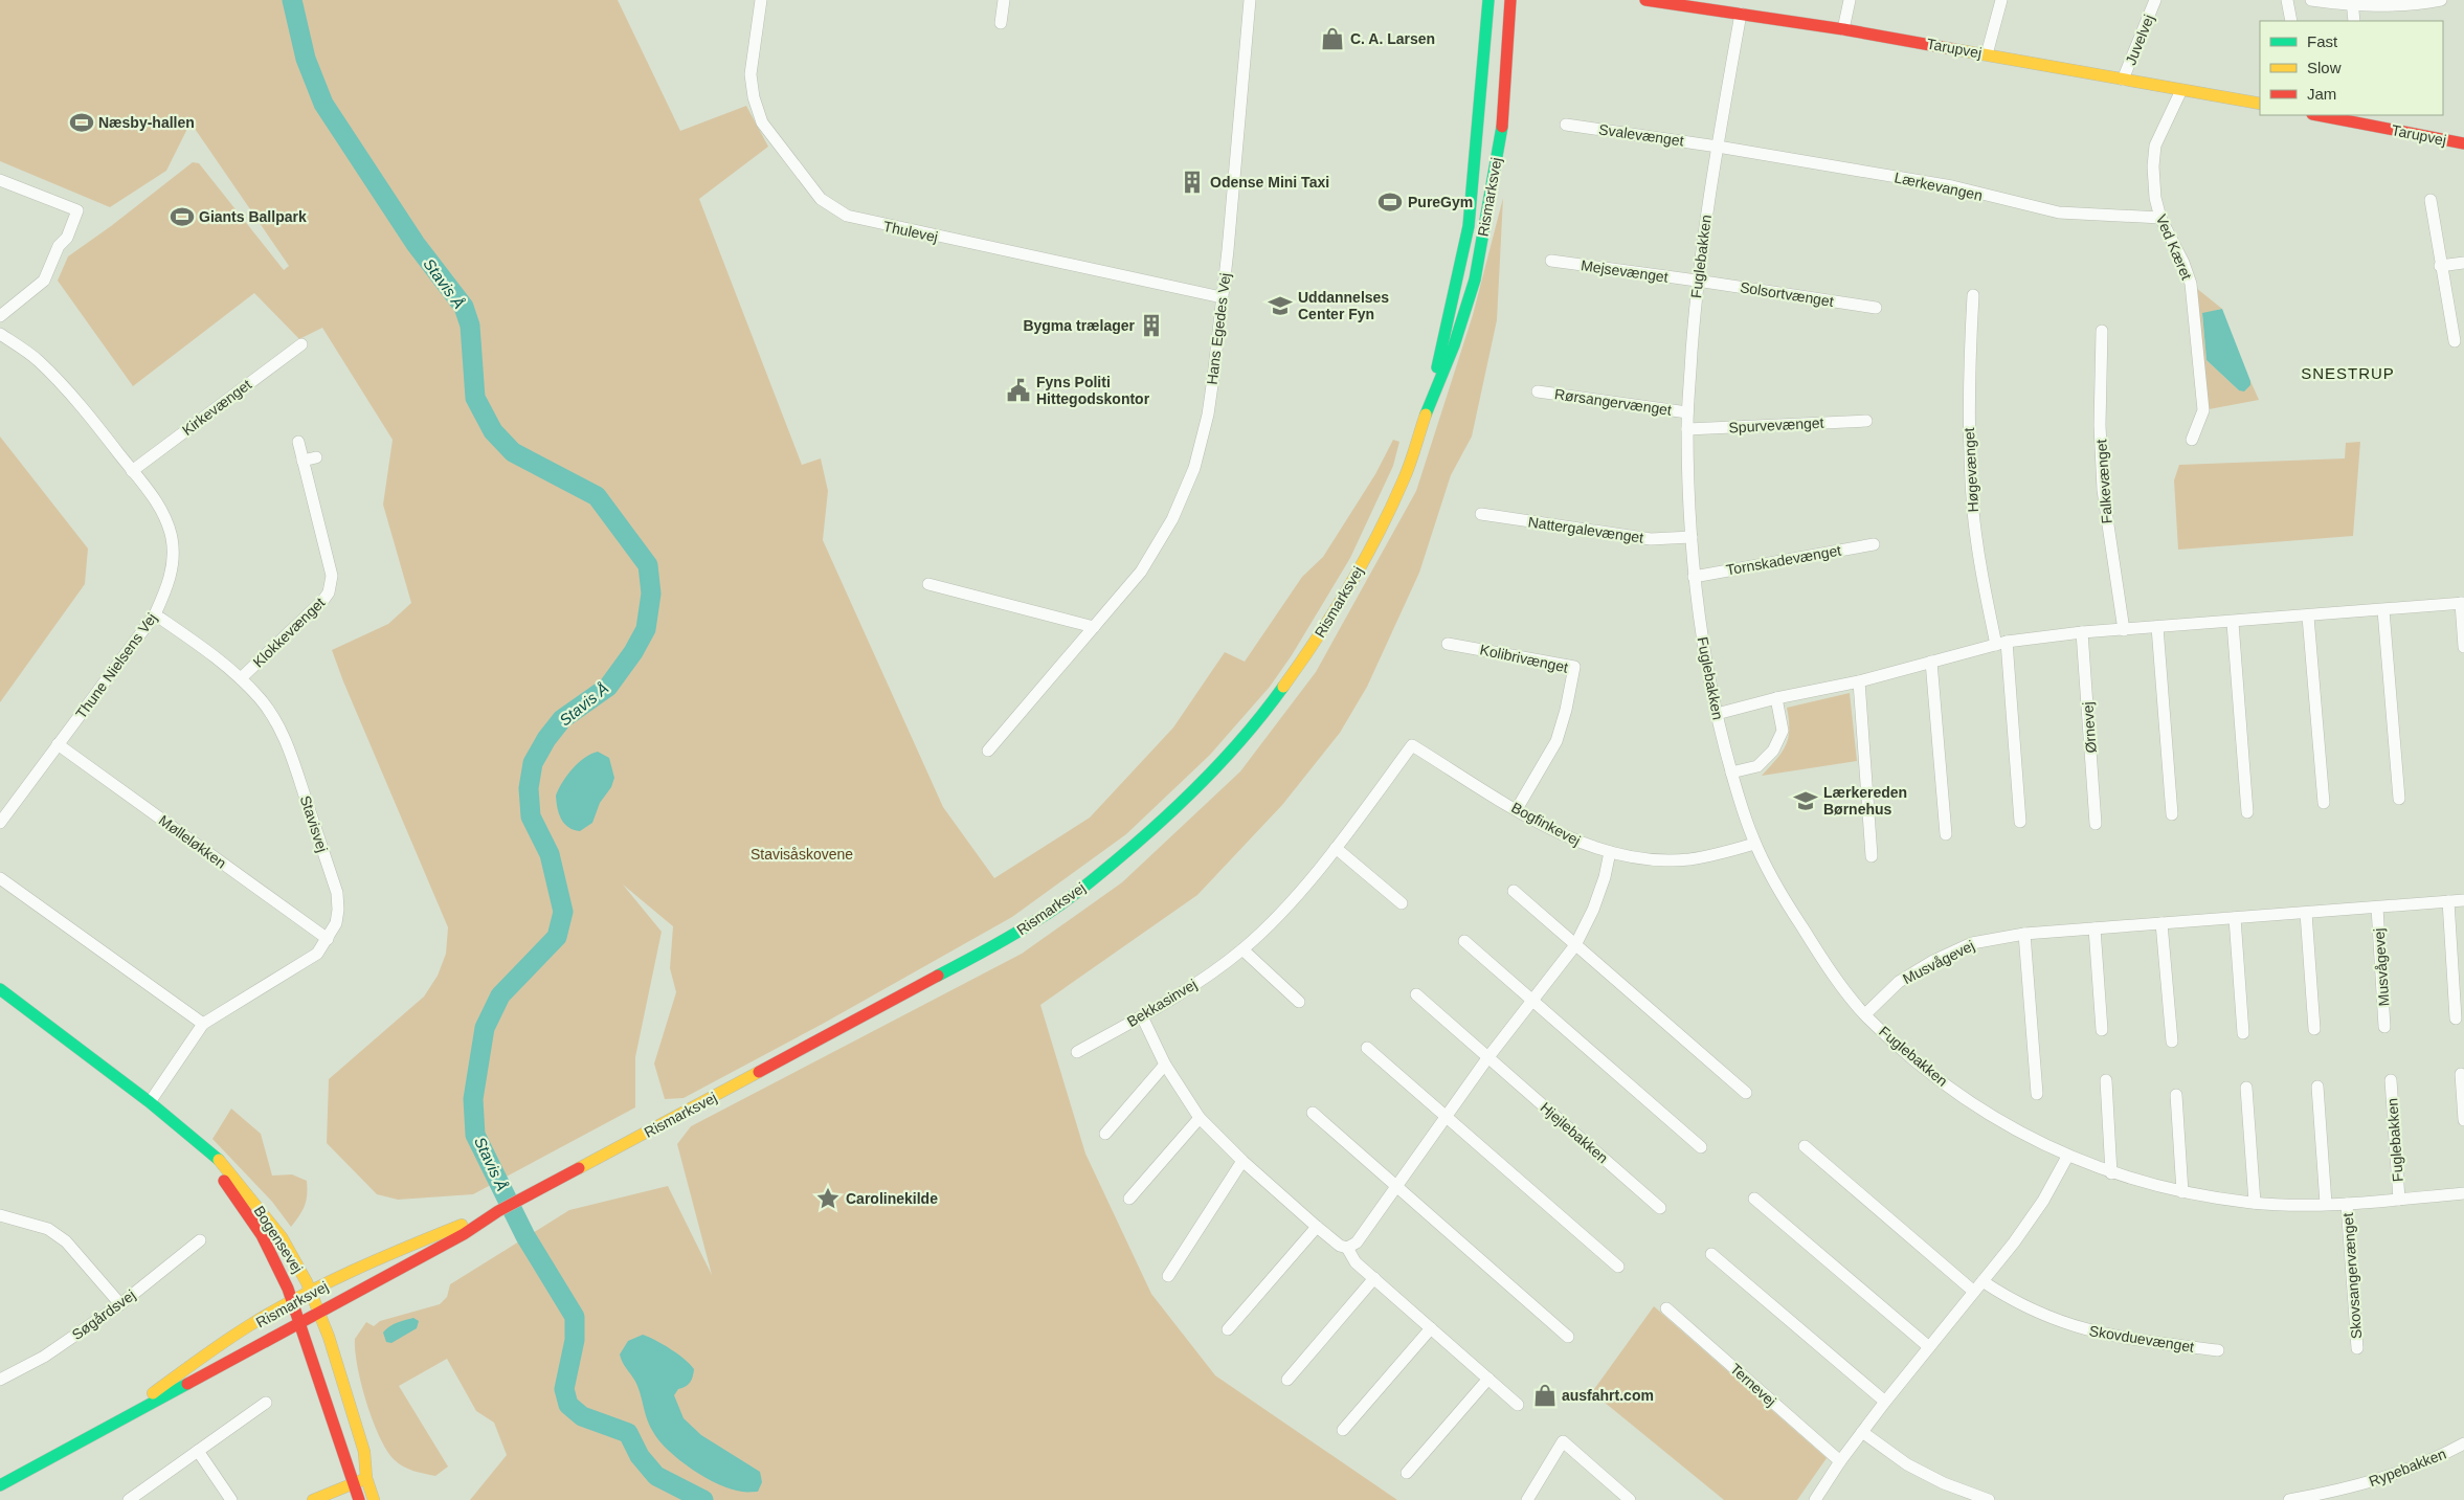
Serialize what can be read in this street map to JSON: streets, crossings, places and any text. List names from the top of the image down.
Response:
{
  "streets": {
    "main road": ["Tarupvej", "Rismarksvej", "Bogensevej"],
    "street": [
      "Juvelvej",
      "Svalevænget",
      "Lærkevangen",
      "Thulevej",
      "Ved Kæret",
      "Fuglebakken",
      "Mejsevænget",
      "Solsortvænget",
      "Hans Egedes Vej",
      "Rørsangervænget",
      "Kirkevænget",
      "Spurvevænget",
      "Høgevænget",
      "Falkevænget",
      "Nattergalevænget",
      "Tornskadevænget",
      "Klokkevænget",
      "Kolibrivænget",
      "Thune Nielsens Vej",
      "Ørnevej",
      "Stavisvej",
      "Bogfinkevej",
      "Mølleløkken",
      "Musvågevej",
      "Bekkasinvej",
      "Hjejlebakken",
      "Skovsangervænget",
      "Søgårdsvej",
      "Skovduevænget",
      "Ternevej",
      "Rypebakken"
    ]
  },
  "crossings": [
    ["Juvelvej", "Tarupvej"],
    ["Tarupvej", "Ved Kæret"],
    ["Tarupvej", "Fuglebakken"],
    ["Svalevænget", "Lærkevangen"],
    ["Svalevænget", "Fuglebakken"],
    ["Lærkevangen", "Ved Kæret"],
    ["Lærkevangen", "Fuglebakken"],
    ["Rismarksvej", "Bogensevej"],
    ["Thulevej", "Hans Egedes Vej"],
    ["Fuglebakken", "Mejsevænget"],
    ["Fuglebakken", "Solsortvænget"],
    ["Fuglebakken", "Rørsangervænget"],
    ["Fuglebakken", "Spurvevænget"],
    ["Fuglebakken", "Nattergalevænget"],
    ["Fuglebakken", "Tornskadevænget"],
    ["Fuglebakken", "Bogfinkevej"],
    ["Fuglebakken", "Musvågevej"],
    ["Fuglebakken", "Skovsangervænget"],
    ["Mejsevænget", "Solsortvænget"],
    ["Kirkevænget", "Thune Nielsens Vej"],
    ["Klokkevænget", "Stavisvej"],
    ["Kolibrivænget", "Bogfinkevej"],
    ["Thune Nielsens Vej", "Stavisvej"],
    ["Thune Nielsens Vej", "Mølleløkken"],
    ["Stavisvej", "Mølleløkken"],
    ["Stavisvej", "Bogensevej"],
    ["Bogfinkevej", "Bekkasinvej"]
  ],
  "districts": ["SNESTRUP"],
  "water": ["Stavis Å"],
  "parks": ["Stavisåskovene"],
  "places": {
    "shop": ["C. A. Larsen", "ausfahrt.com"],
    "sports": ["Næsby-hallen", "PureGym", "Giants Ballpark"],
    "building": ["Odense Mini Taxi", "Bygma trælager"],
    "school or university": ["Uddannelses Center Fyn", "Lærkereden Børnehus"],
    "public building": ["Fyns Politi Hittegodskontor"],
    "place": ["Carolinekilde"]
  },
  "legend": ["Fast", "Slow", "Jam"]
}
